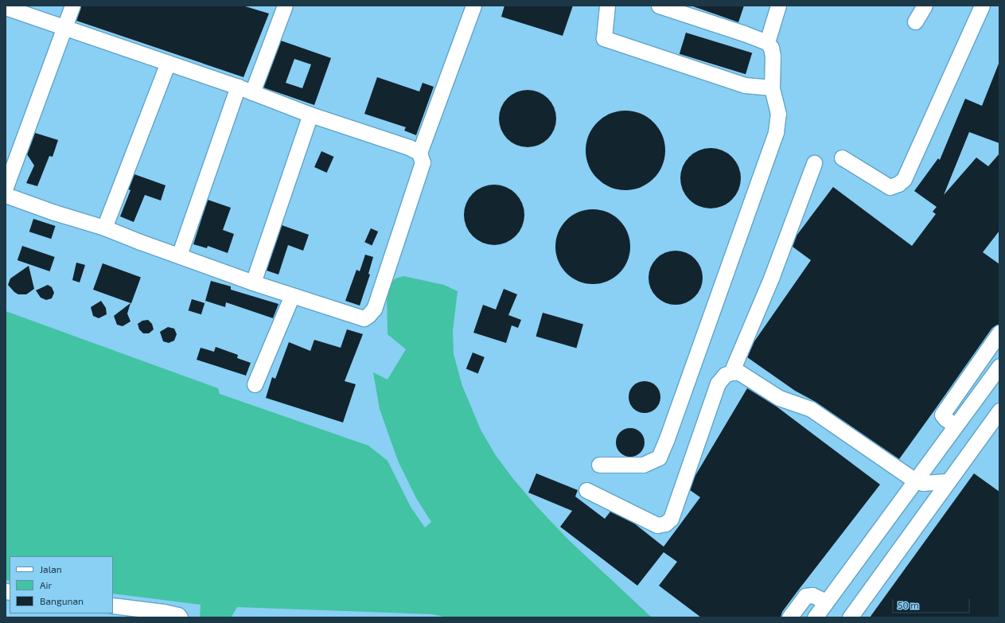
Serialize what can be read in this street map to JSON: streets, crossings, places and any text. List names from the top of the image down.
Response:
{
  "legend": ["Jalan", "Air", "Bangunan"],
  "scale_bar": "50 m"
}
